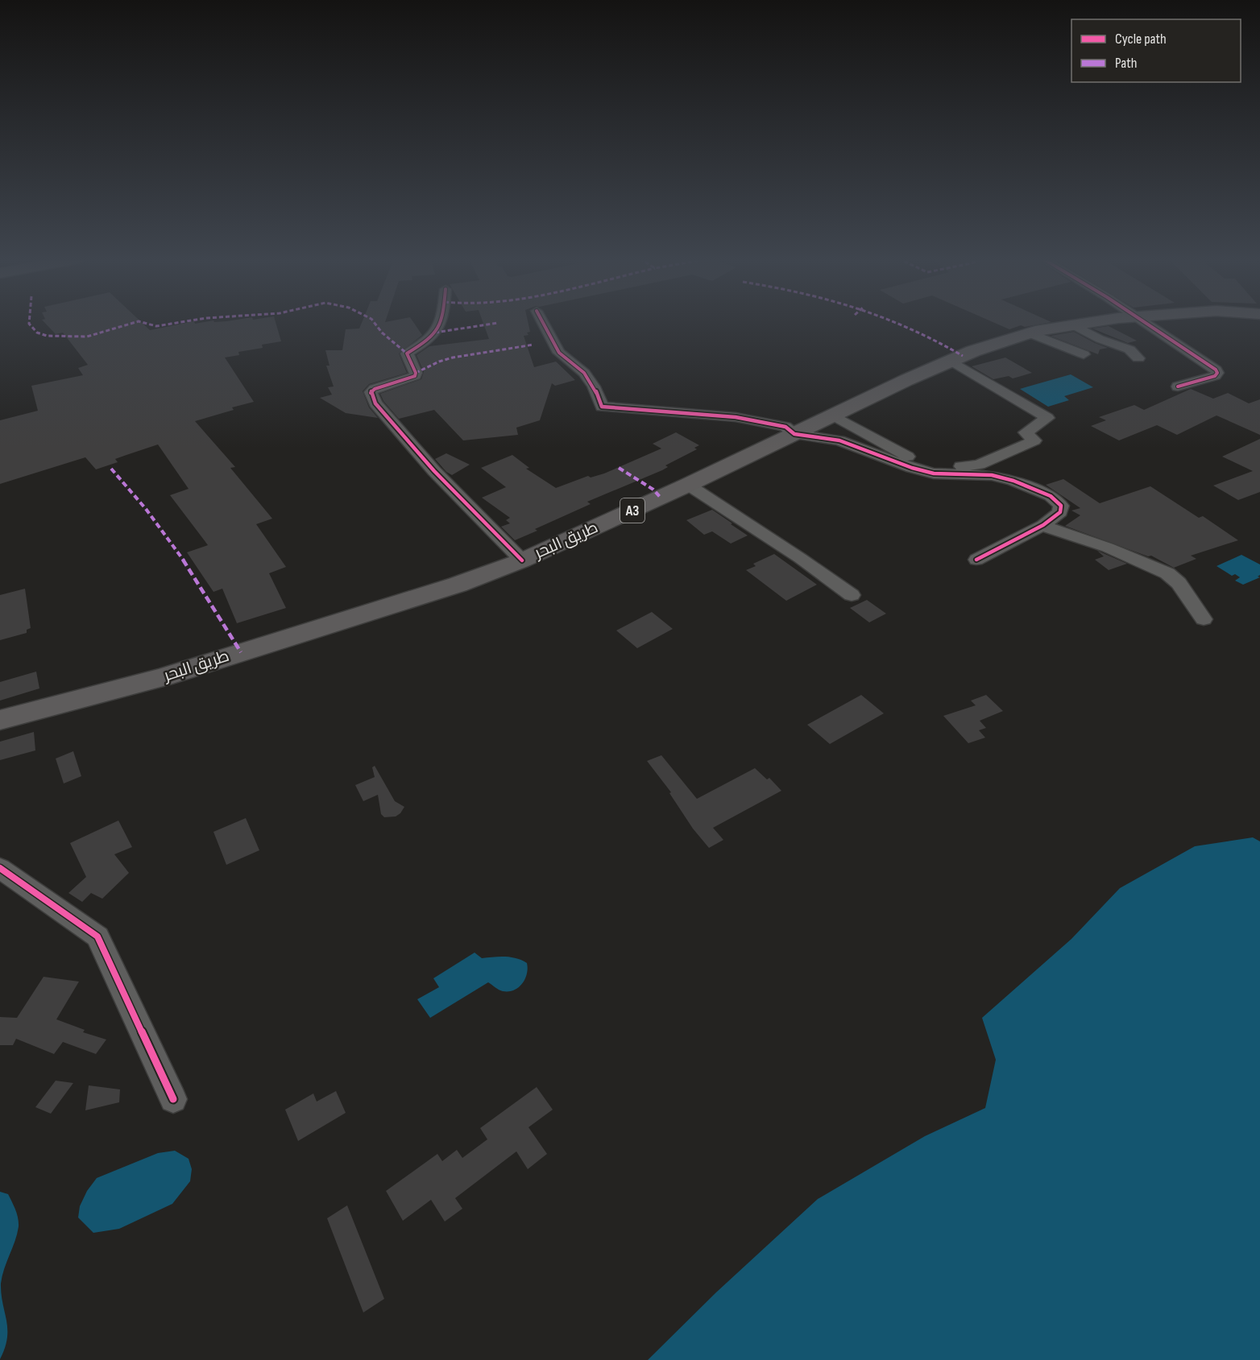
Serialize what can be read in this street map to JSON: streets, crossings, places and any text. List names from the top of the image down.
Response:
{
  "streets": {
    "highway": ["A3", "طريق البحر"]
  },
  "legend": ["Cycle path", "Path"]
}
